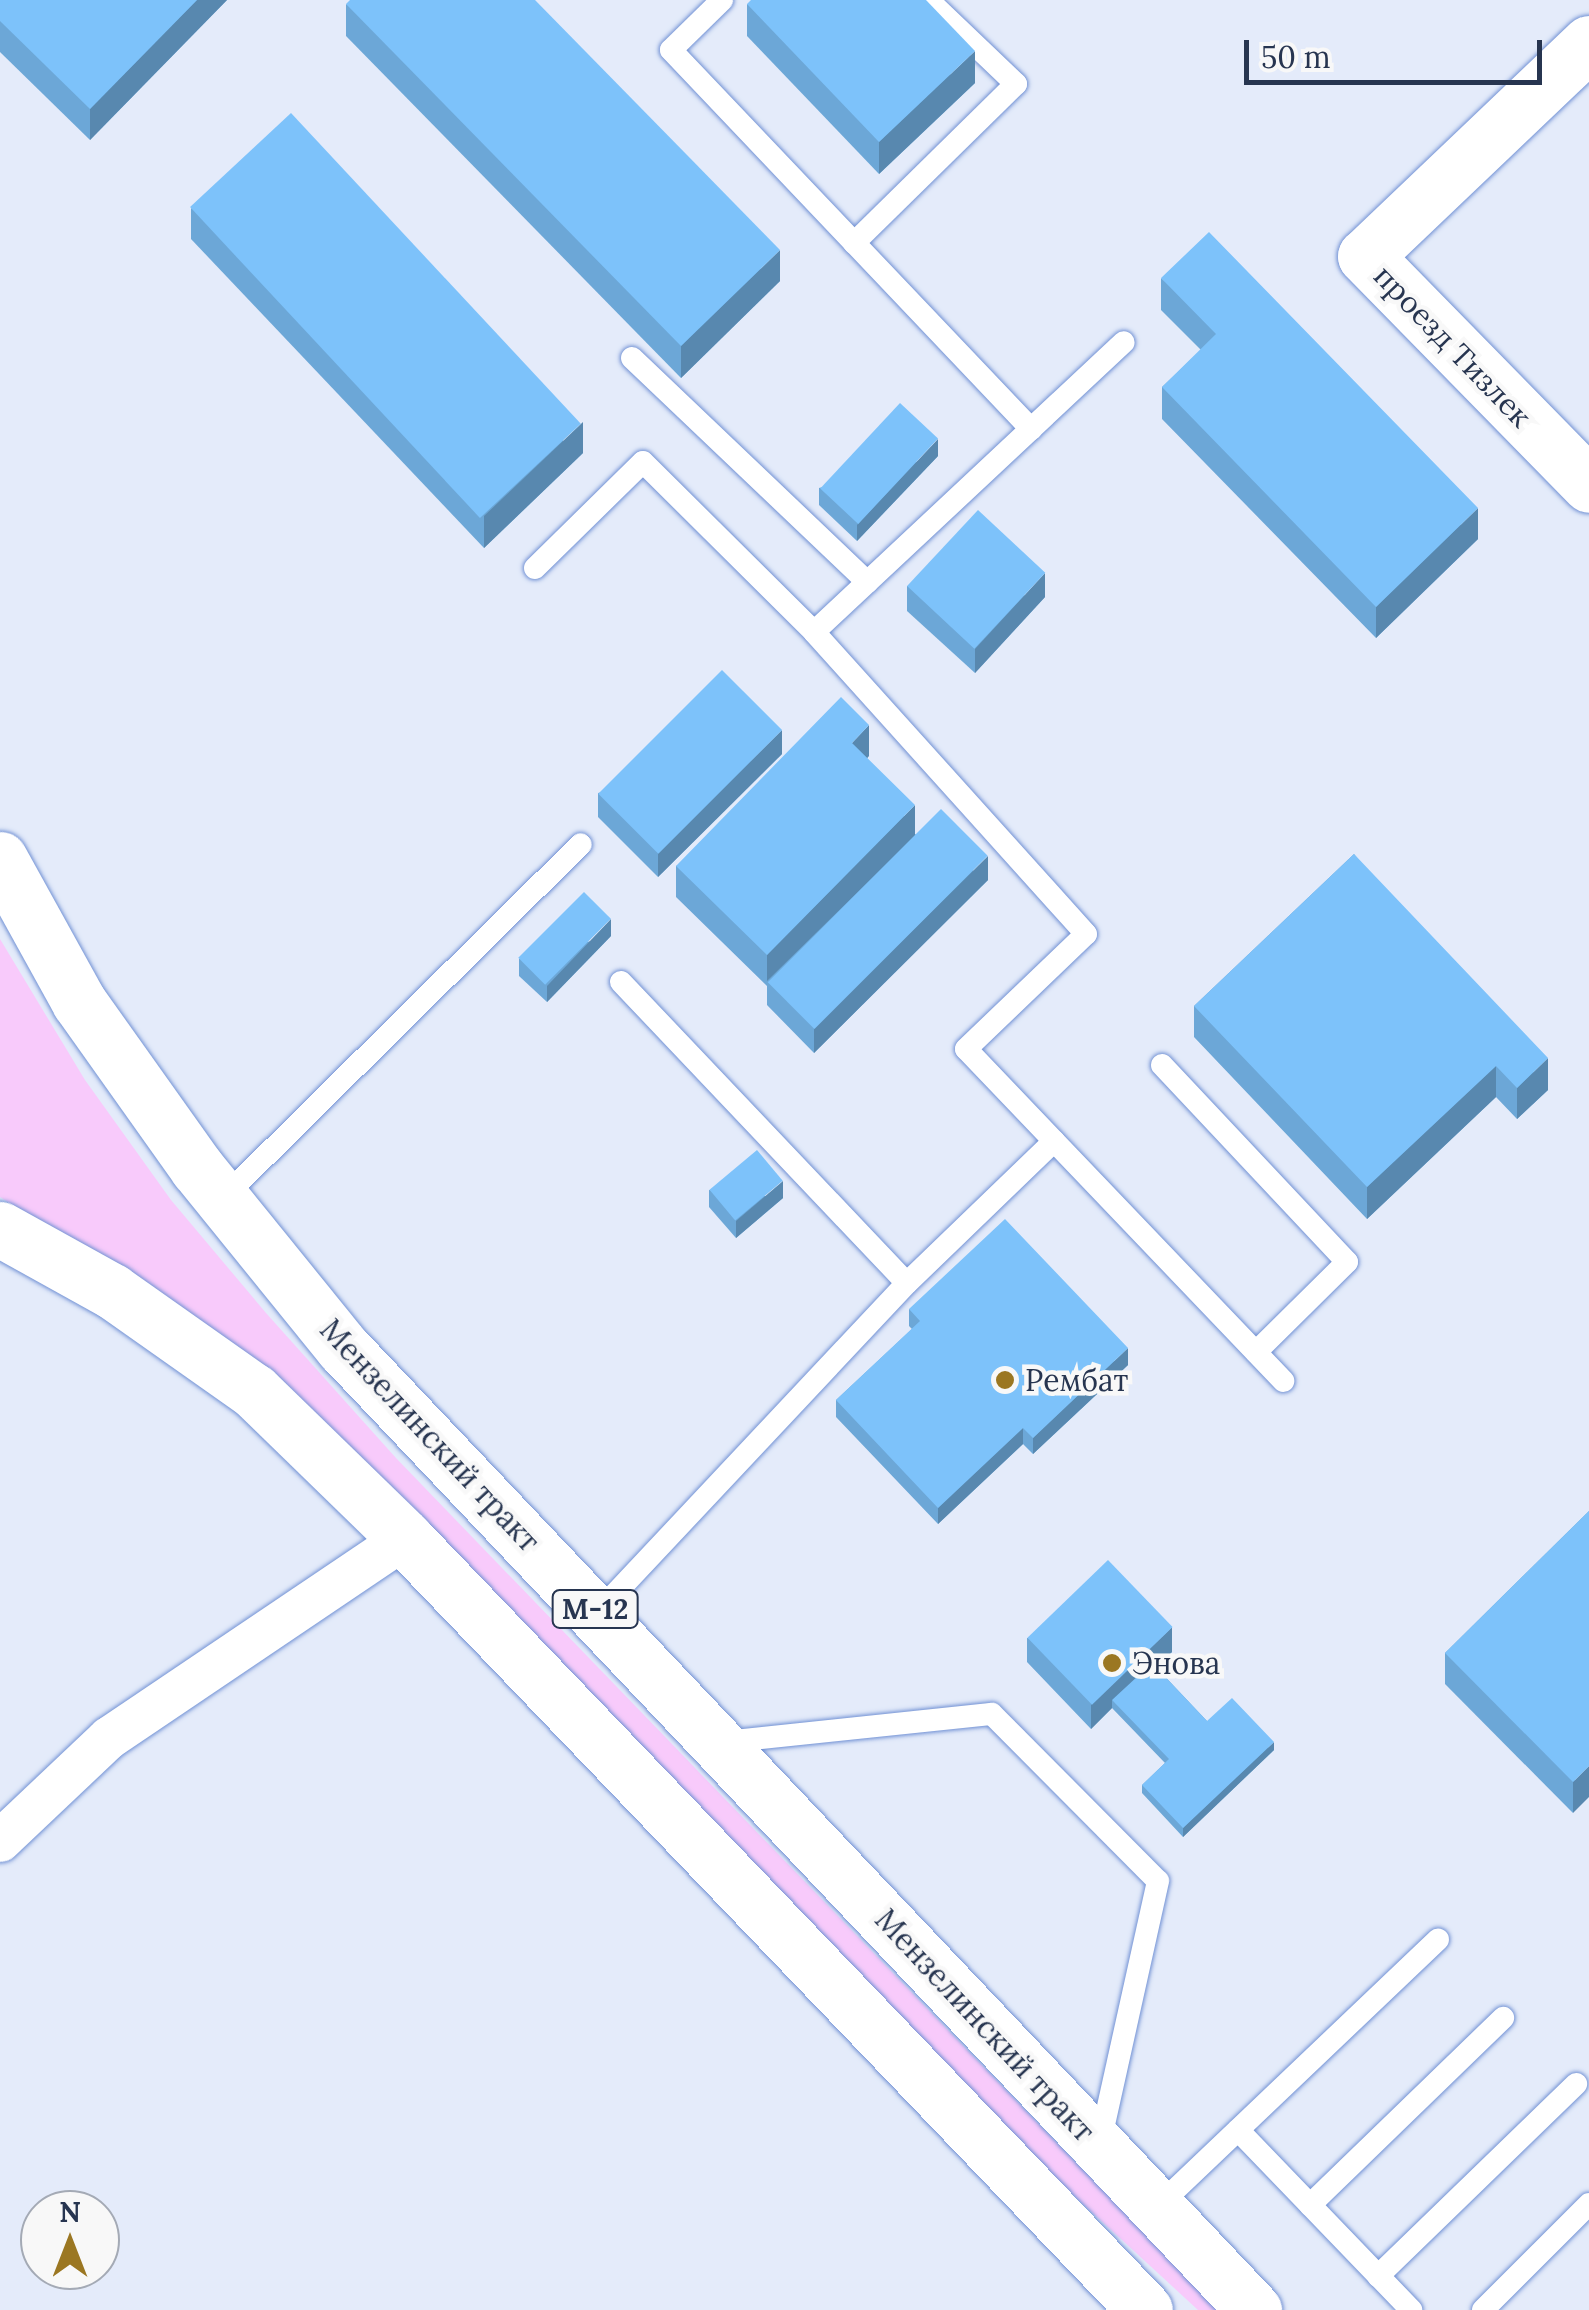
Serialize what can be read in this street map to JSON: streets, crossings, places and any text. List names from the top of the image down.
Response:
{
  "streets": {
    "main road": ["проезд Тизлек", "Мензелинский тракт", "М-12"]
  },
  "places": ["Рембат", "Энова"],
  "scale_bar": "50 m",
  "north": "top"
}
